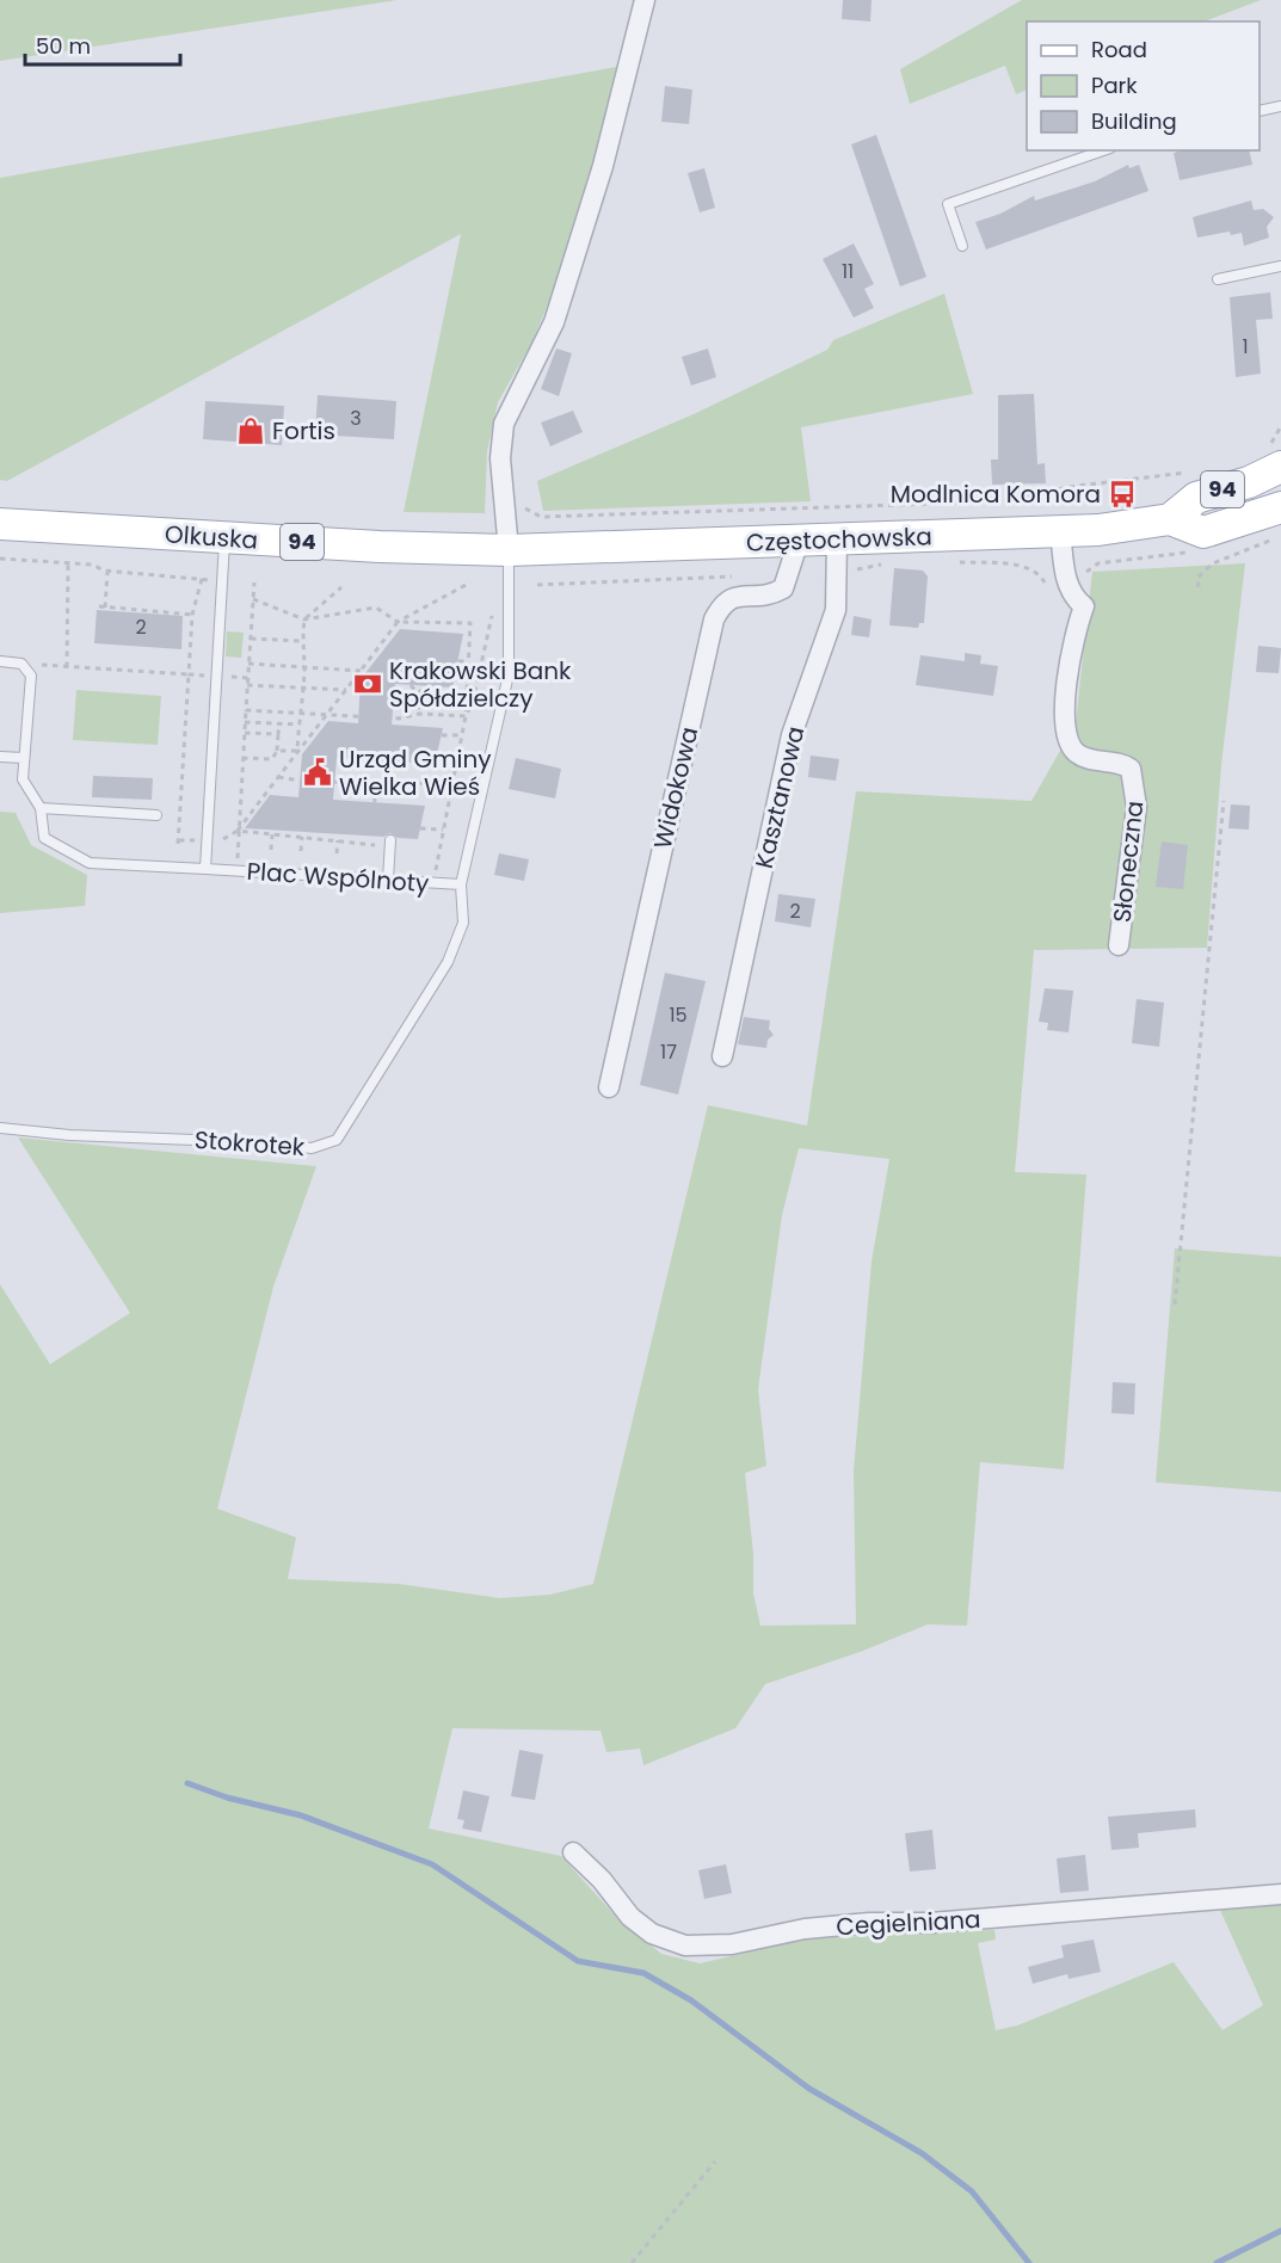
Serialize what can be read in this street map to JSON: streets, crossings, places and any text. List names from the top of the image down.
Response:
{
  "streets": {
    "main road": ["94", "Olkuska", "Częstochowska"],
    "street": [
      "Widokowa",
      "Kasztanowa",
      "Słoneczna",
      "Cegielniana"
    ],
    "lane": ["Plac Wspólnoty", "Stokrotek"]
  },
  "crossings": [
    ["94", "Częstochowska"],
    ["Olkuska", "Częstochowska"],
    ["Olkuska", "Plac Wspólnoty"],
    ["Częstochowska", "Widokowa"],
    ["Częstochowska", "Kasztanowa"],
    ["Częstochowska", "Słoneczna"],
    ["Częstochowska", "Plac Wspólnoty"],
    ["Plac Wspólnoty", "Stokrotek"]
  ],
  "places": {
    "shop": ["Fortis"],
    "bus stop": ["Modlnica Komora"],
    "bank": ["Krakowski Bank Spółdzielczy"],
    "public building": ["Urząd Gminy Wielka Wieś"]
  },
  "house_numbers": [
    "11",
    "1",
    "3",
    "2",
    "2",
    "15",
    "17"
  ],
  "legend": ["Road", "Park", "Building"],
  "scale_bar": "50 m"
}
